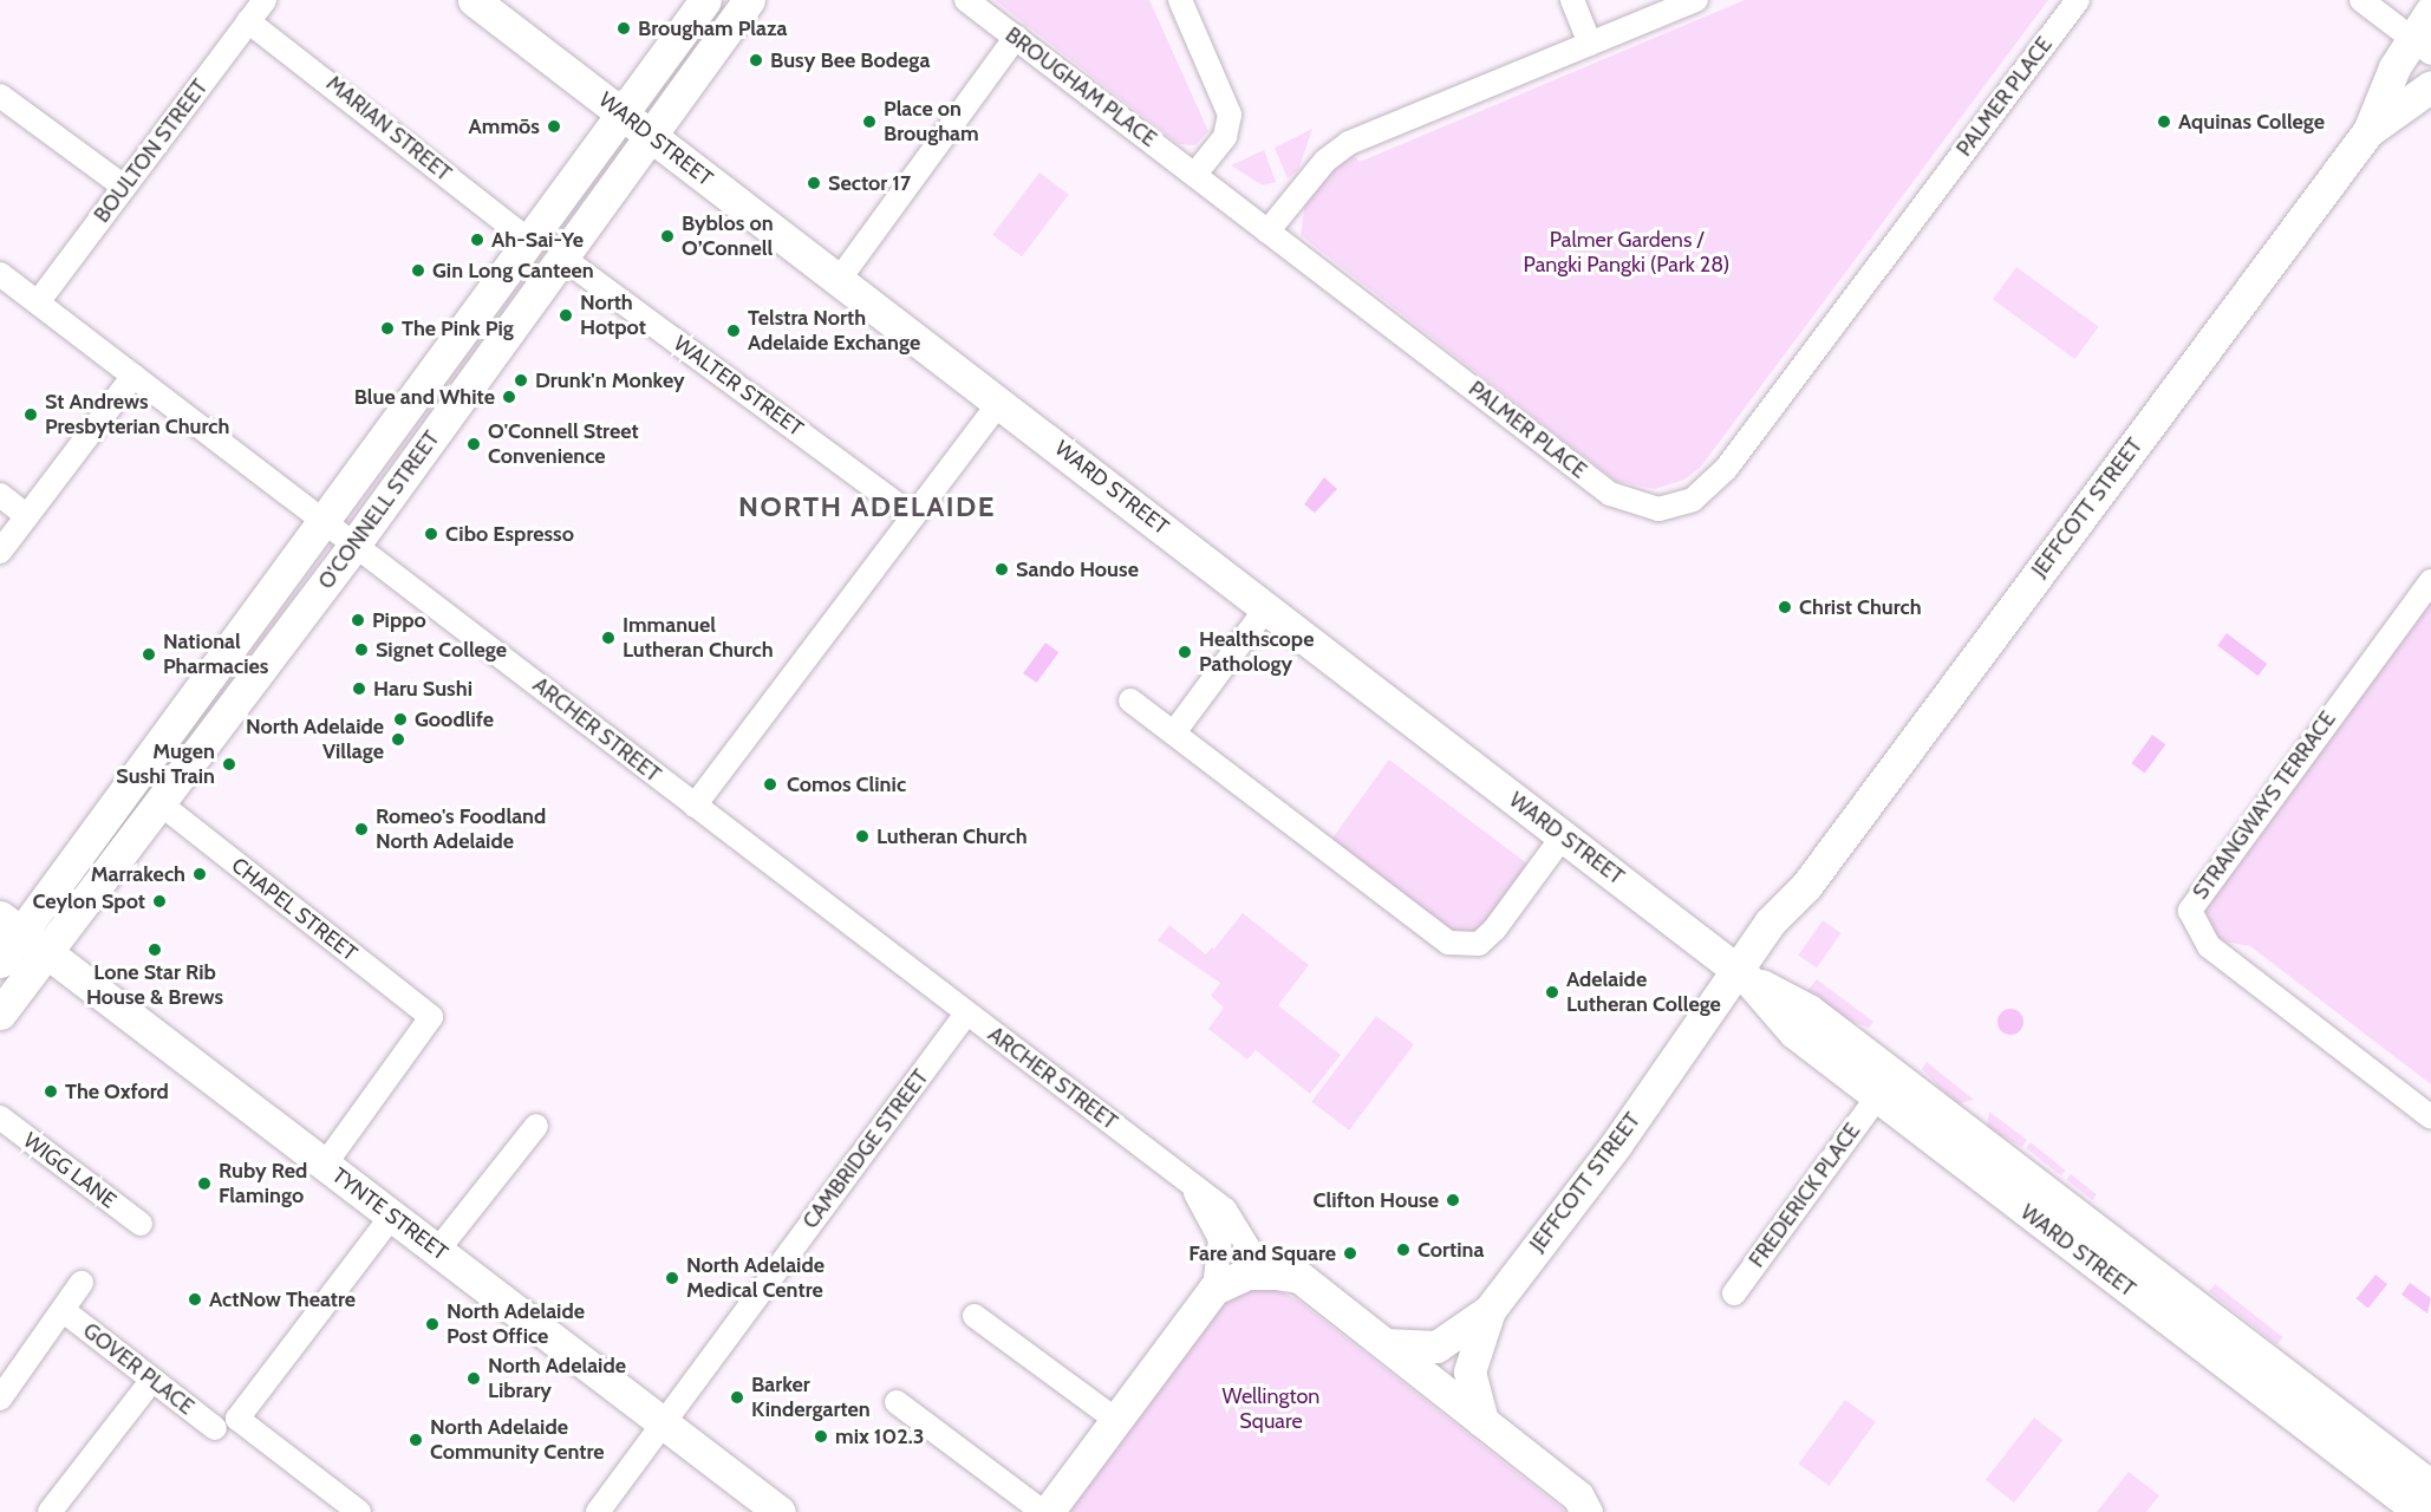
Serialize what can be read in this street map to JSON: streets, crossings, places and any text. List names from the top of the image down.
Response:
{
  "streets": {
    "main road": [
      "WARD STREET",
      "JEFFCOTT STREET",
      "O'CONNELL STREET",
      "TYNTE STREET"
    ],
    "street": [
      "BROUGHAM PLACE",
      "PALMER PLACE",
      "MARIAN STREET",
      "BOULTON STREET",
      "WALTER STREET",
      "ARCHER STREET",
      "STRANGWAYS TERRACE",
      "CHAPEL STREET",
      "CAMBRIDGE STREET",
      "WIGG LANE",
      "FREDERICK PLACE",
      "GOVER PLACE"
    ]
  },
  "crossings": [
    ["BROUGHAM PLACE", "PALMER PLACE"],
    ["MARIAN STREET", "BOULTON STREET"],
    ["MARIAN STREET", "O'CONNELL STREET"],
    ["WARD STREET", "JEFFCOTT STREET"],
    ["WARD STREET", "O'CONNELL STREET"],
    ["WARD STREET", "FREDERICK PLACE"],
    ["BOULTON STREET", "ARCHER STREET"],
    ["WALTER STREET", "O'CONNELL STREET"],
    ["O'CONNELL STREET", "ARCHER STREET"],
    ["O'CONNELL STREET", "CHAPEL STREET"],
    ["O'CONNELL STREET", "TYNTE STREET"],
    ["ARCHER STREET", "CAMBRIDGE STREET"],
    ["CHAPEL STREET", "TYNTE STREET"],
    ["CAMBRIDGE STREET", "TYNTE STREET"]
  ],
  "districts": ["NORTH ADELAIDE"],
  "parks": ["Palmer Gardens / Pangki Pangki (Park 28)", "Wellington Square"],
  "places": [
    "Brougham Plaza",
    "Busy Bee Bodega",
    "Place on Brougham",
    "Aquinas College",
    "Ammōs",
    "Sector 17",
    "Byblos on O’Connell",
    "Ah-Sai-Ye",
    "Gin Long Canteen",
    "North Hotpot",
    "The Pink Pig",
    "Telstra North Adelaide Exchange",
    "Drunk'n Monkey",
    "Blue and White",
    "St Andrews Presbyterian Church",
    "O'Connell Street Convenience",
    "Cibo Espresso",
    "Sando House",
    "Christ Church",
    "Pippo",
    "Immanuel Lutheran Church",
    "Signet College",
    "Healthscope Pathology",
    "National Pharmacies",
    "Haru Sushi",
    "Goodlife",
    "North Adelaide Village",
    "Mugen Sushi Train",
    "Comos Clinic",
    "Romeo's Foodland North Adelaide",
    "Lutheran Church",
    "Marrakech",
    "Ceylon Spot",
    "Lone Star Rib House & Brews",
    "Adelaide Lutheran College",
    "The Oxford",
    "Ruby Red Flamingo",
    "Clifton House",
    "Cortina",
    "Fare and Square",
    "North Adelaide Medical Centre",
    "ActNow Theatre",
    "North Adelaide Post Office",
    "North Adelaide Library",
    "Barker Kindergarten",
    "mix 102.3",
    "North Adelaide Community Centre"
  ]
}
